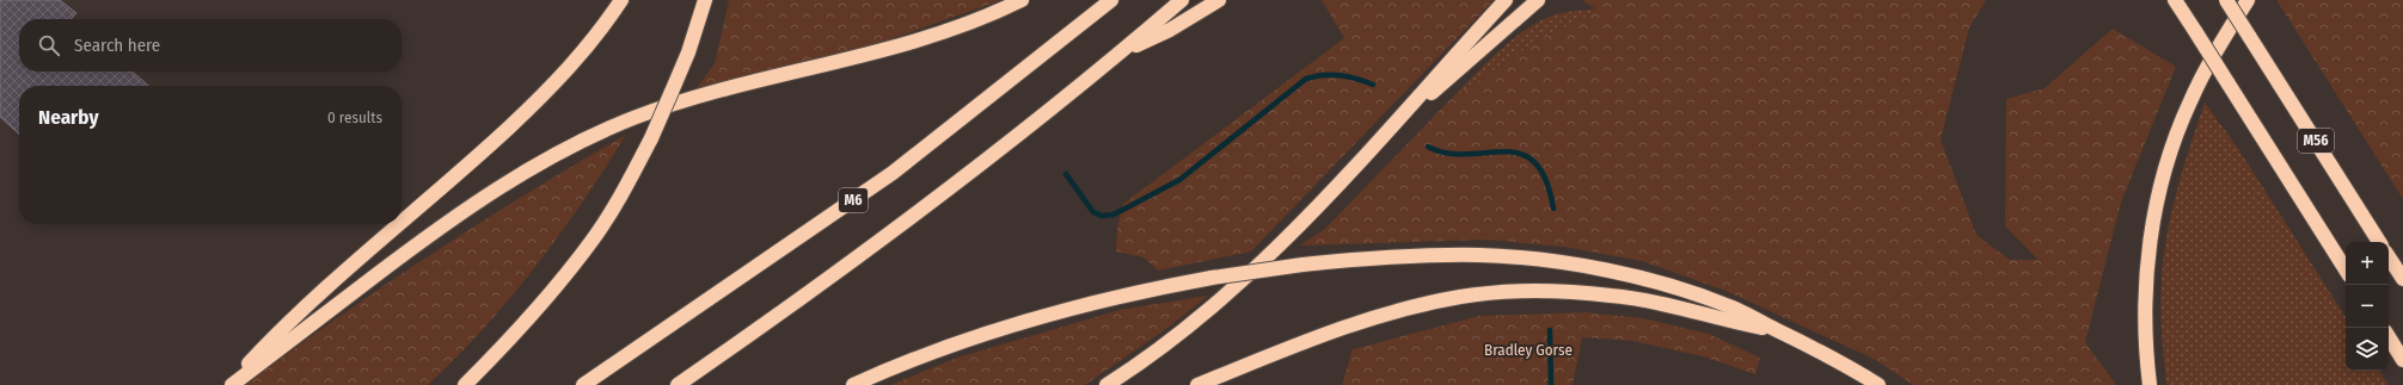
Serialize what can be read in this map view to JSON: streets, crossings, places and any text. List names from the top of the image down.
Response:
{
  "streets": {
    "highway": ["M56", "M6"]
  },
  "parks": ["Bradley Gorse"],
  "page": {
    "search": "Search here",
    "heading": ["Nearby", "0 results"],
    "map_buttons": ["+", "−"]
  }
}
